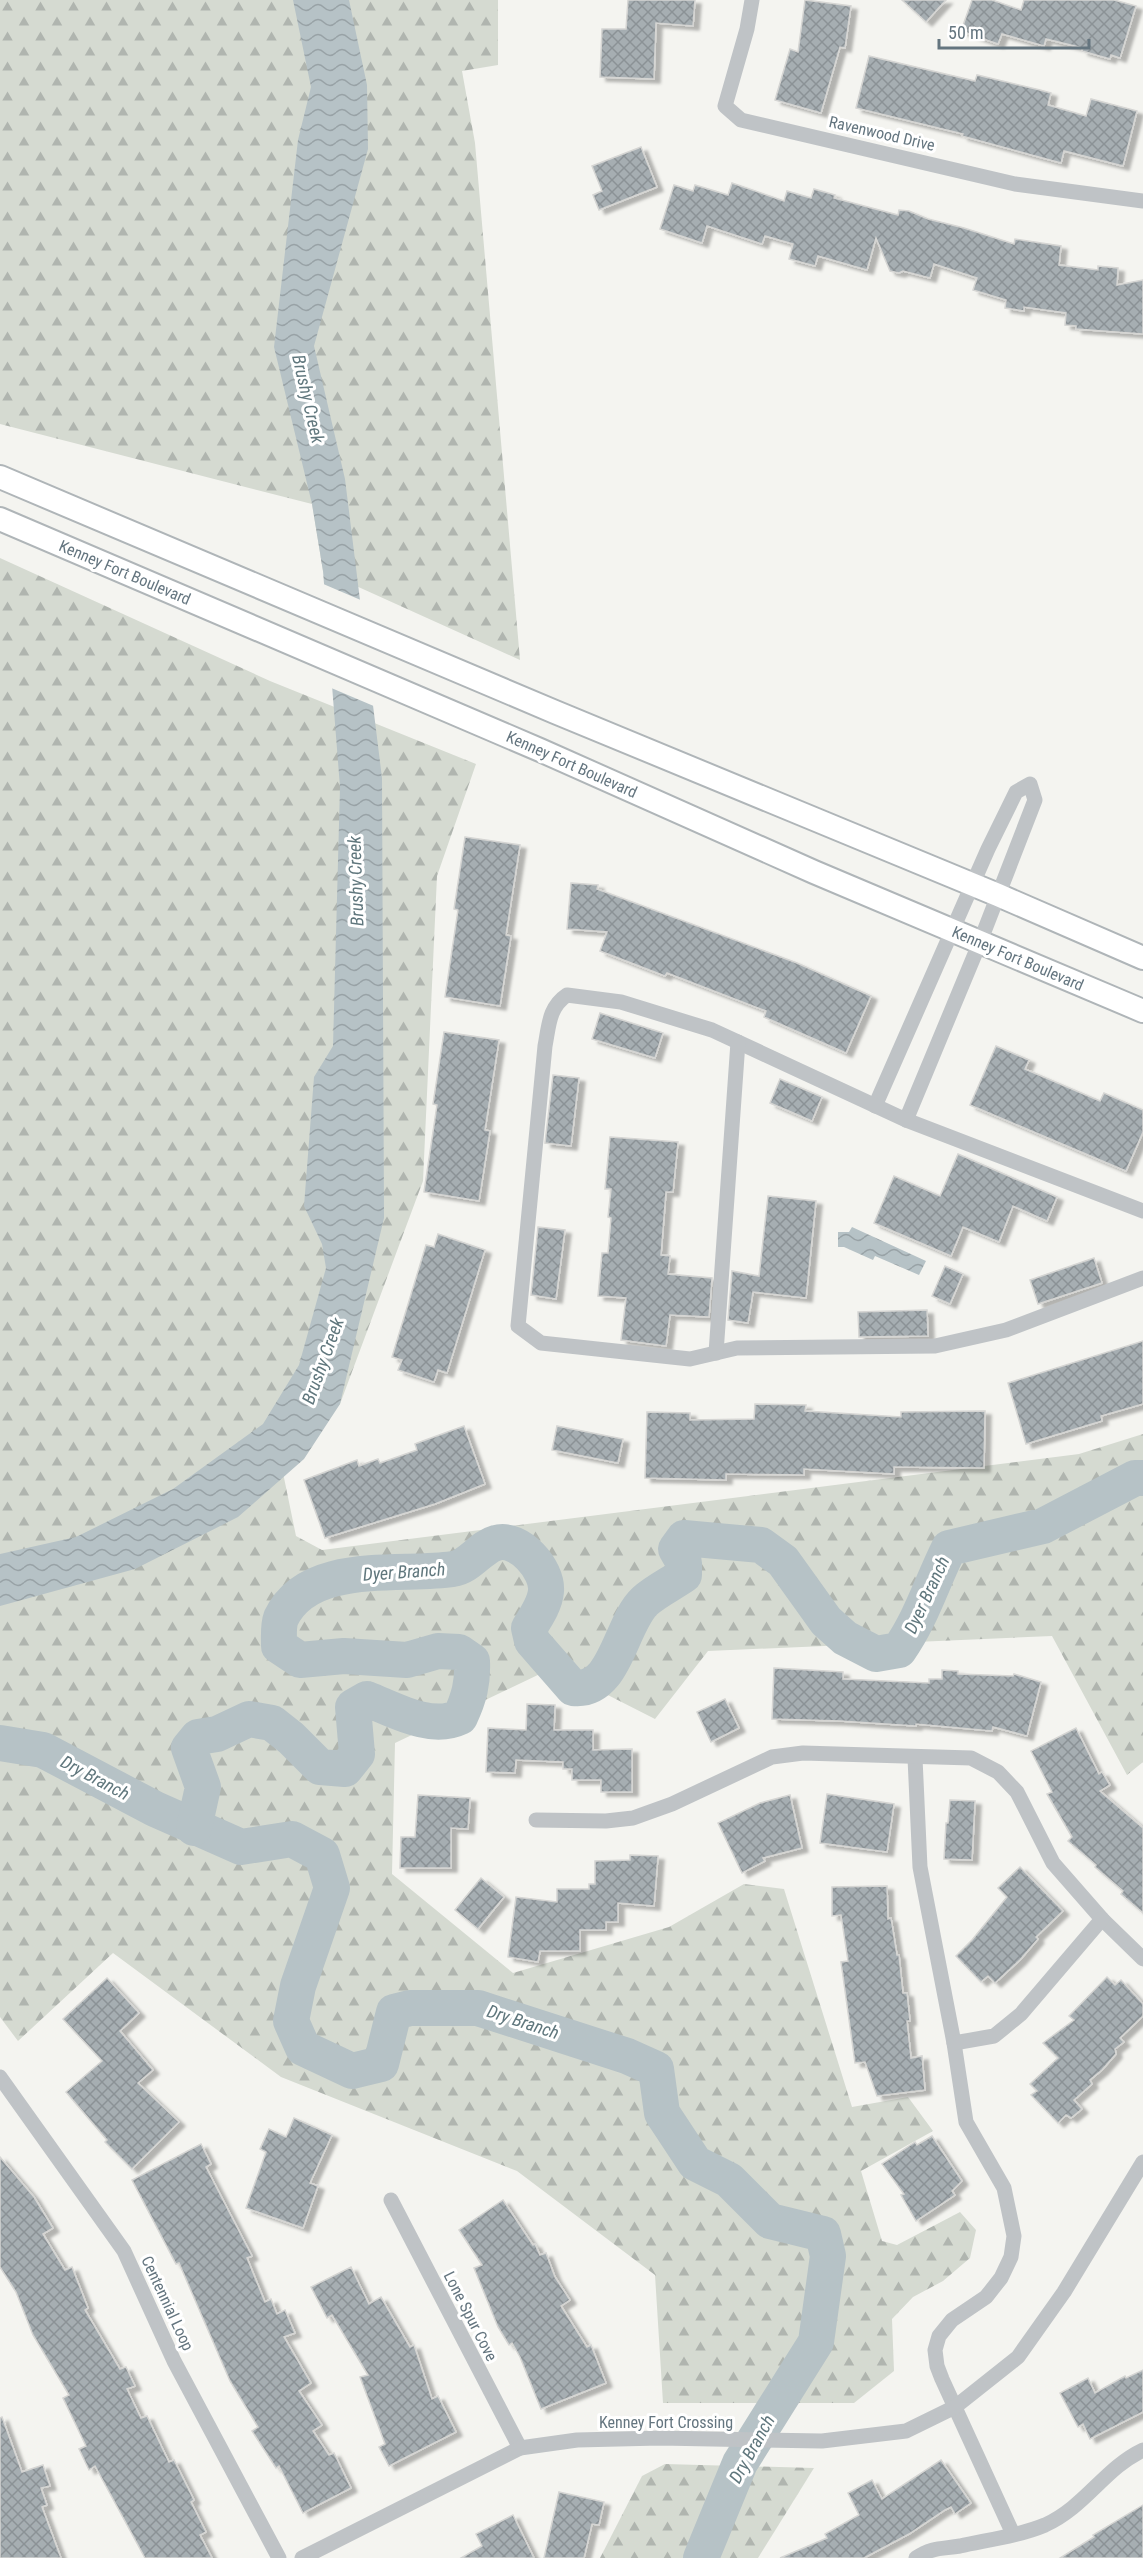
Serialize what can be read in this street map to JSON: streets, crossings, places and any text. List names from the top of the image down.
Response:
{
  "streets": {
    "main road": ["Kenney Fort Boulevard"],
    "street": [
      "Ravenwood Drive",
      "Centennial Loop",
      "Lone Spur Cove",
      "Kenney Fort Crossing"
    ]
  },
  "crossings": [
    ["Lone Spur Cove", "Kenney Fort Crossing"]
  ],
  "water": ["Brushy Creek", "Dyer Branch", "Dry Branch"],
  "scale_bar": "50 m"
}
